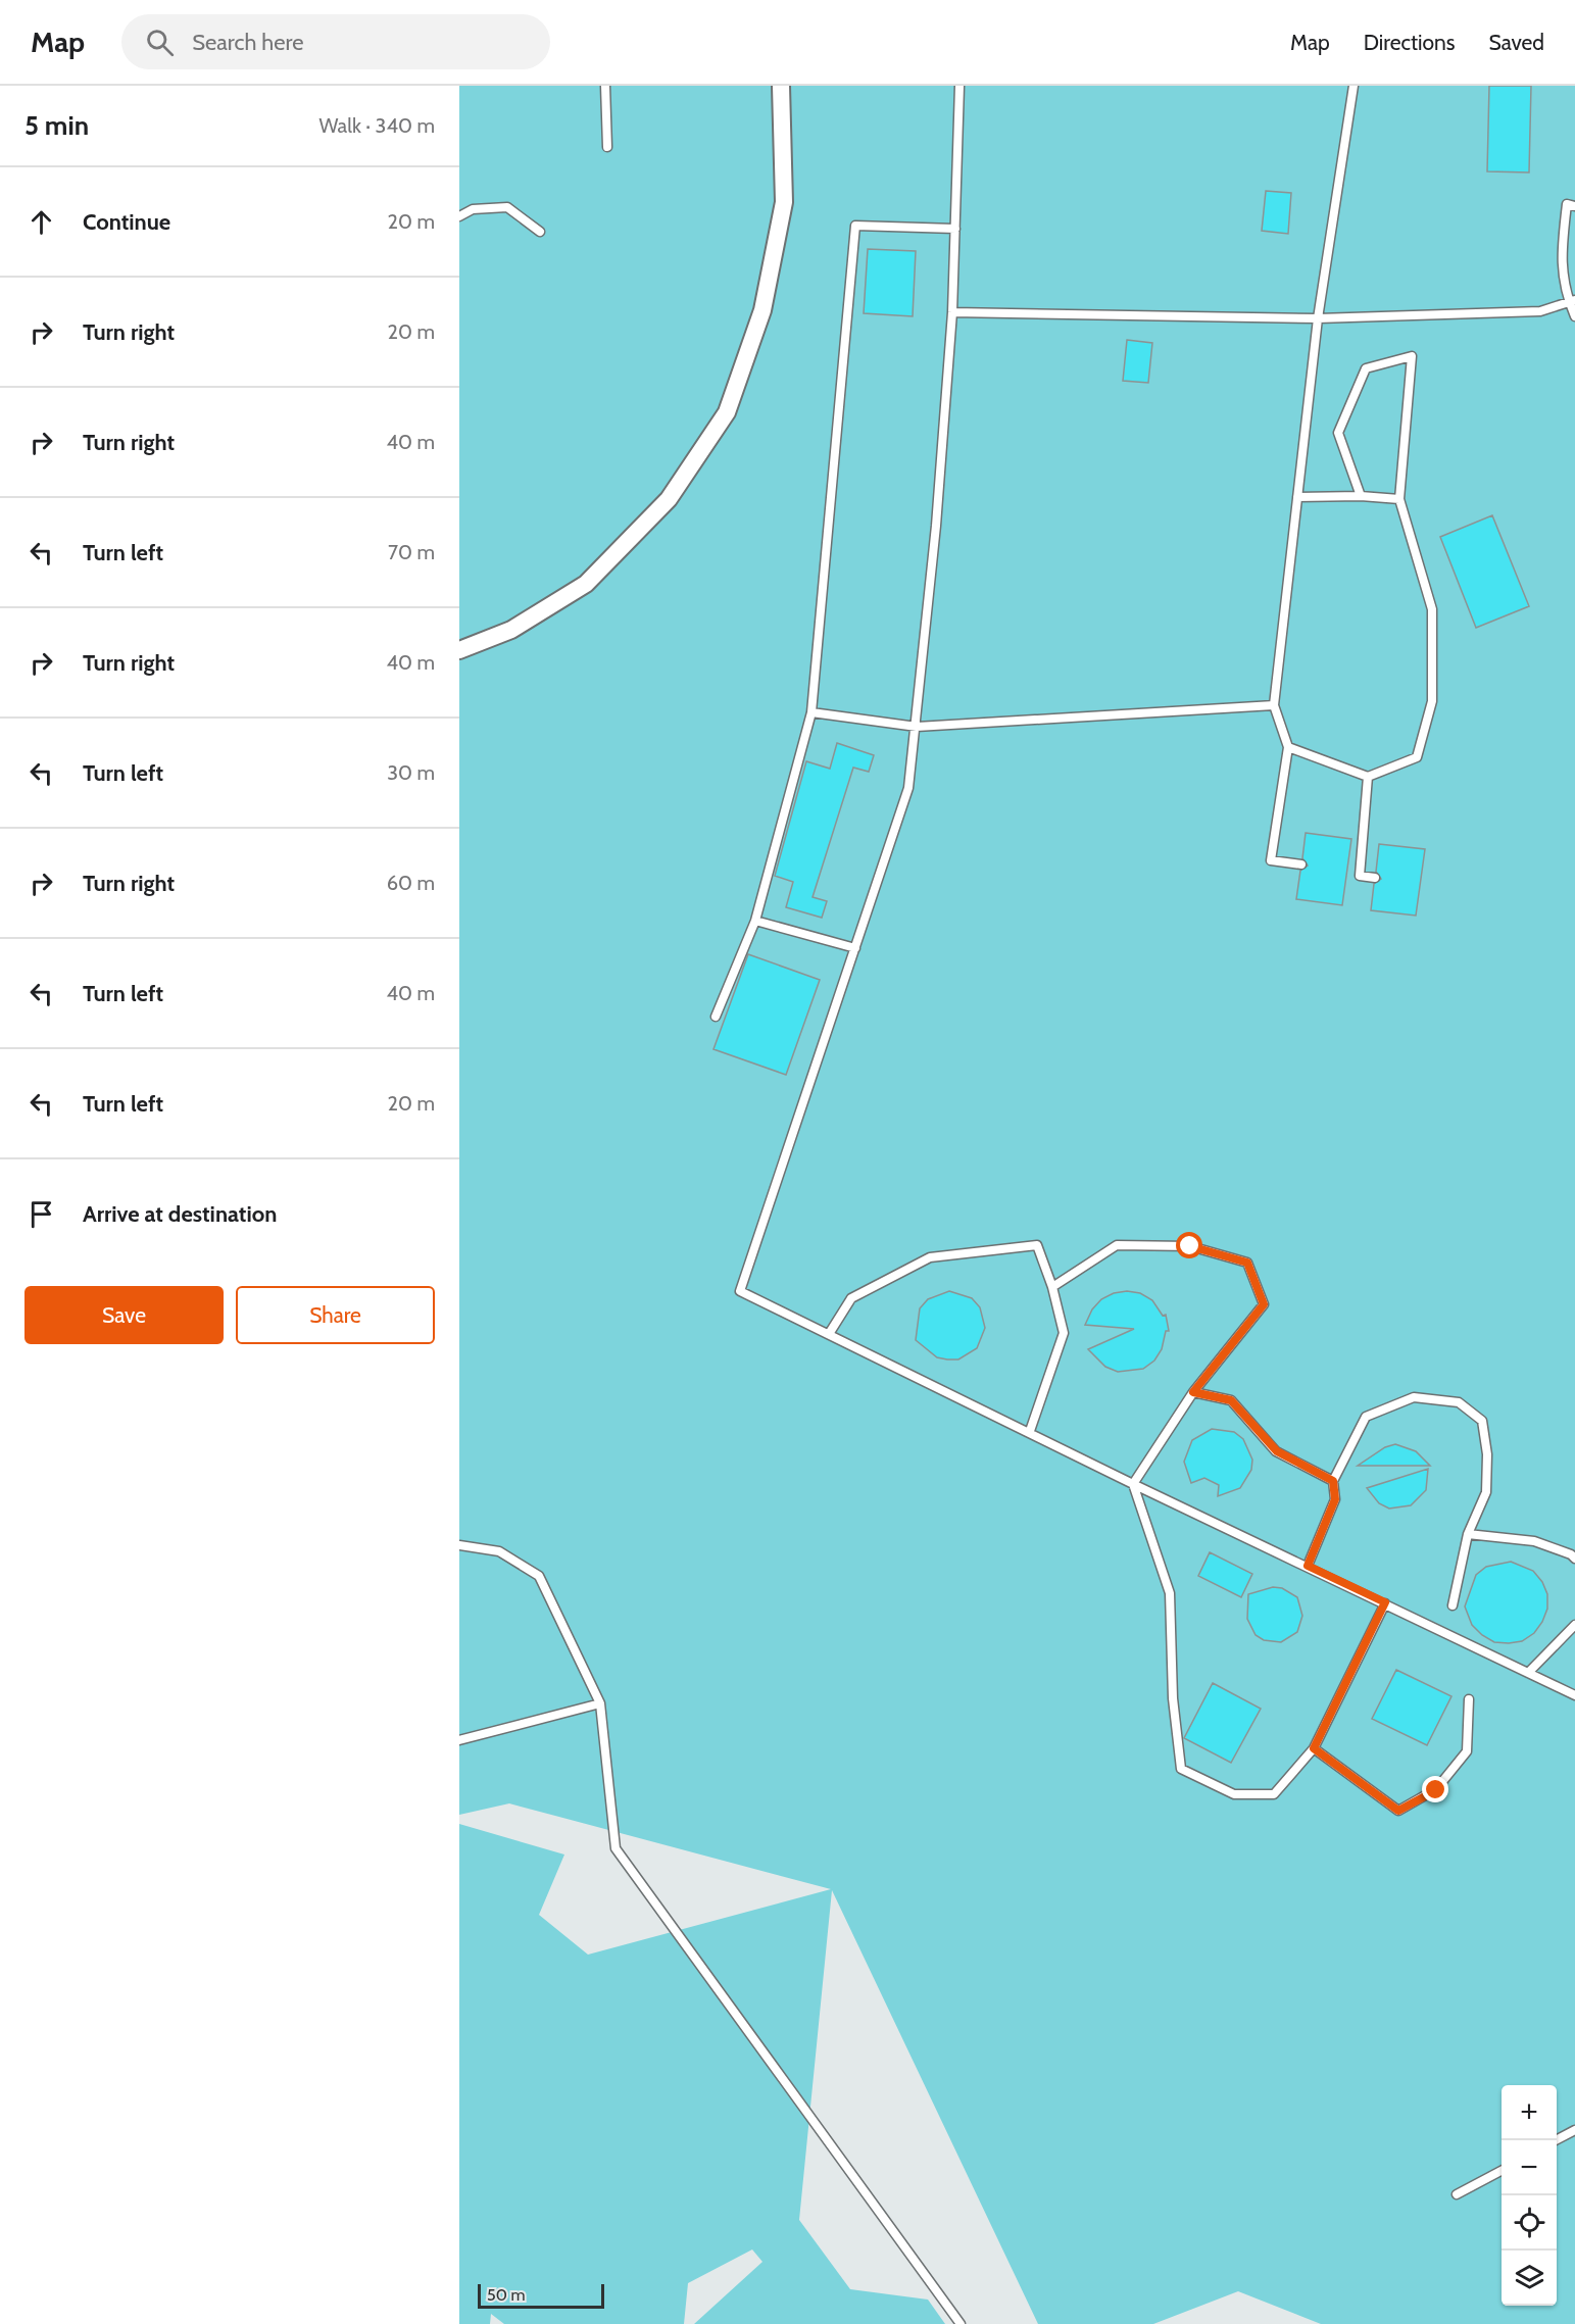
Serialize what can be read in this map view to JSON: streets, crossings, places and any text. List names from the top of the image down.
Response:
{
  "scale_bar": "50 m",
  "page": {
    "header": "Map",
    "search": "Search here",
    "nav": ["Map", "Directions", "Saved"],
    "heading": ["5 min", "Walk · 340 m"],
    "list": [
      ["Continue", "20 m"],
      ["Turn right", "20 m"],
      ["Turn right", "40 m"],
      ["Turn left", "70 m"],
      ["Turn right", "40 m"],
      ["Turn left", "30 m"],
      ["Turn right", "60 m"],
      ["Turn left", "40 m"],
      ["Turn left", "20 m"],
      "Arrive at destination"
    ],
    "buttons": ["Save", "Share"],
    "map_buttons": ["+", "−"],
    "scale": "50 m"
  }
}
